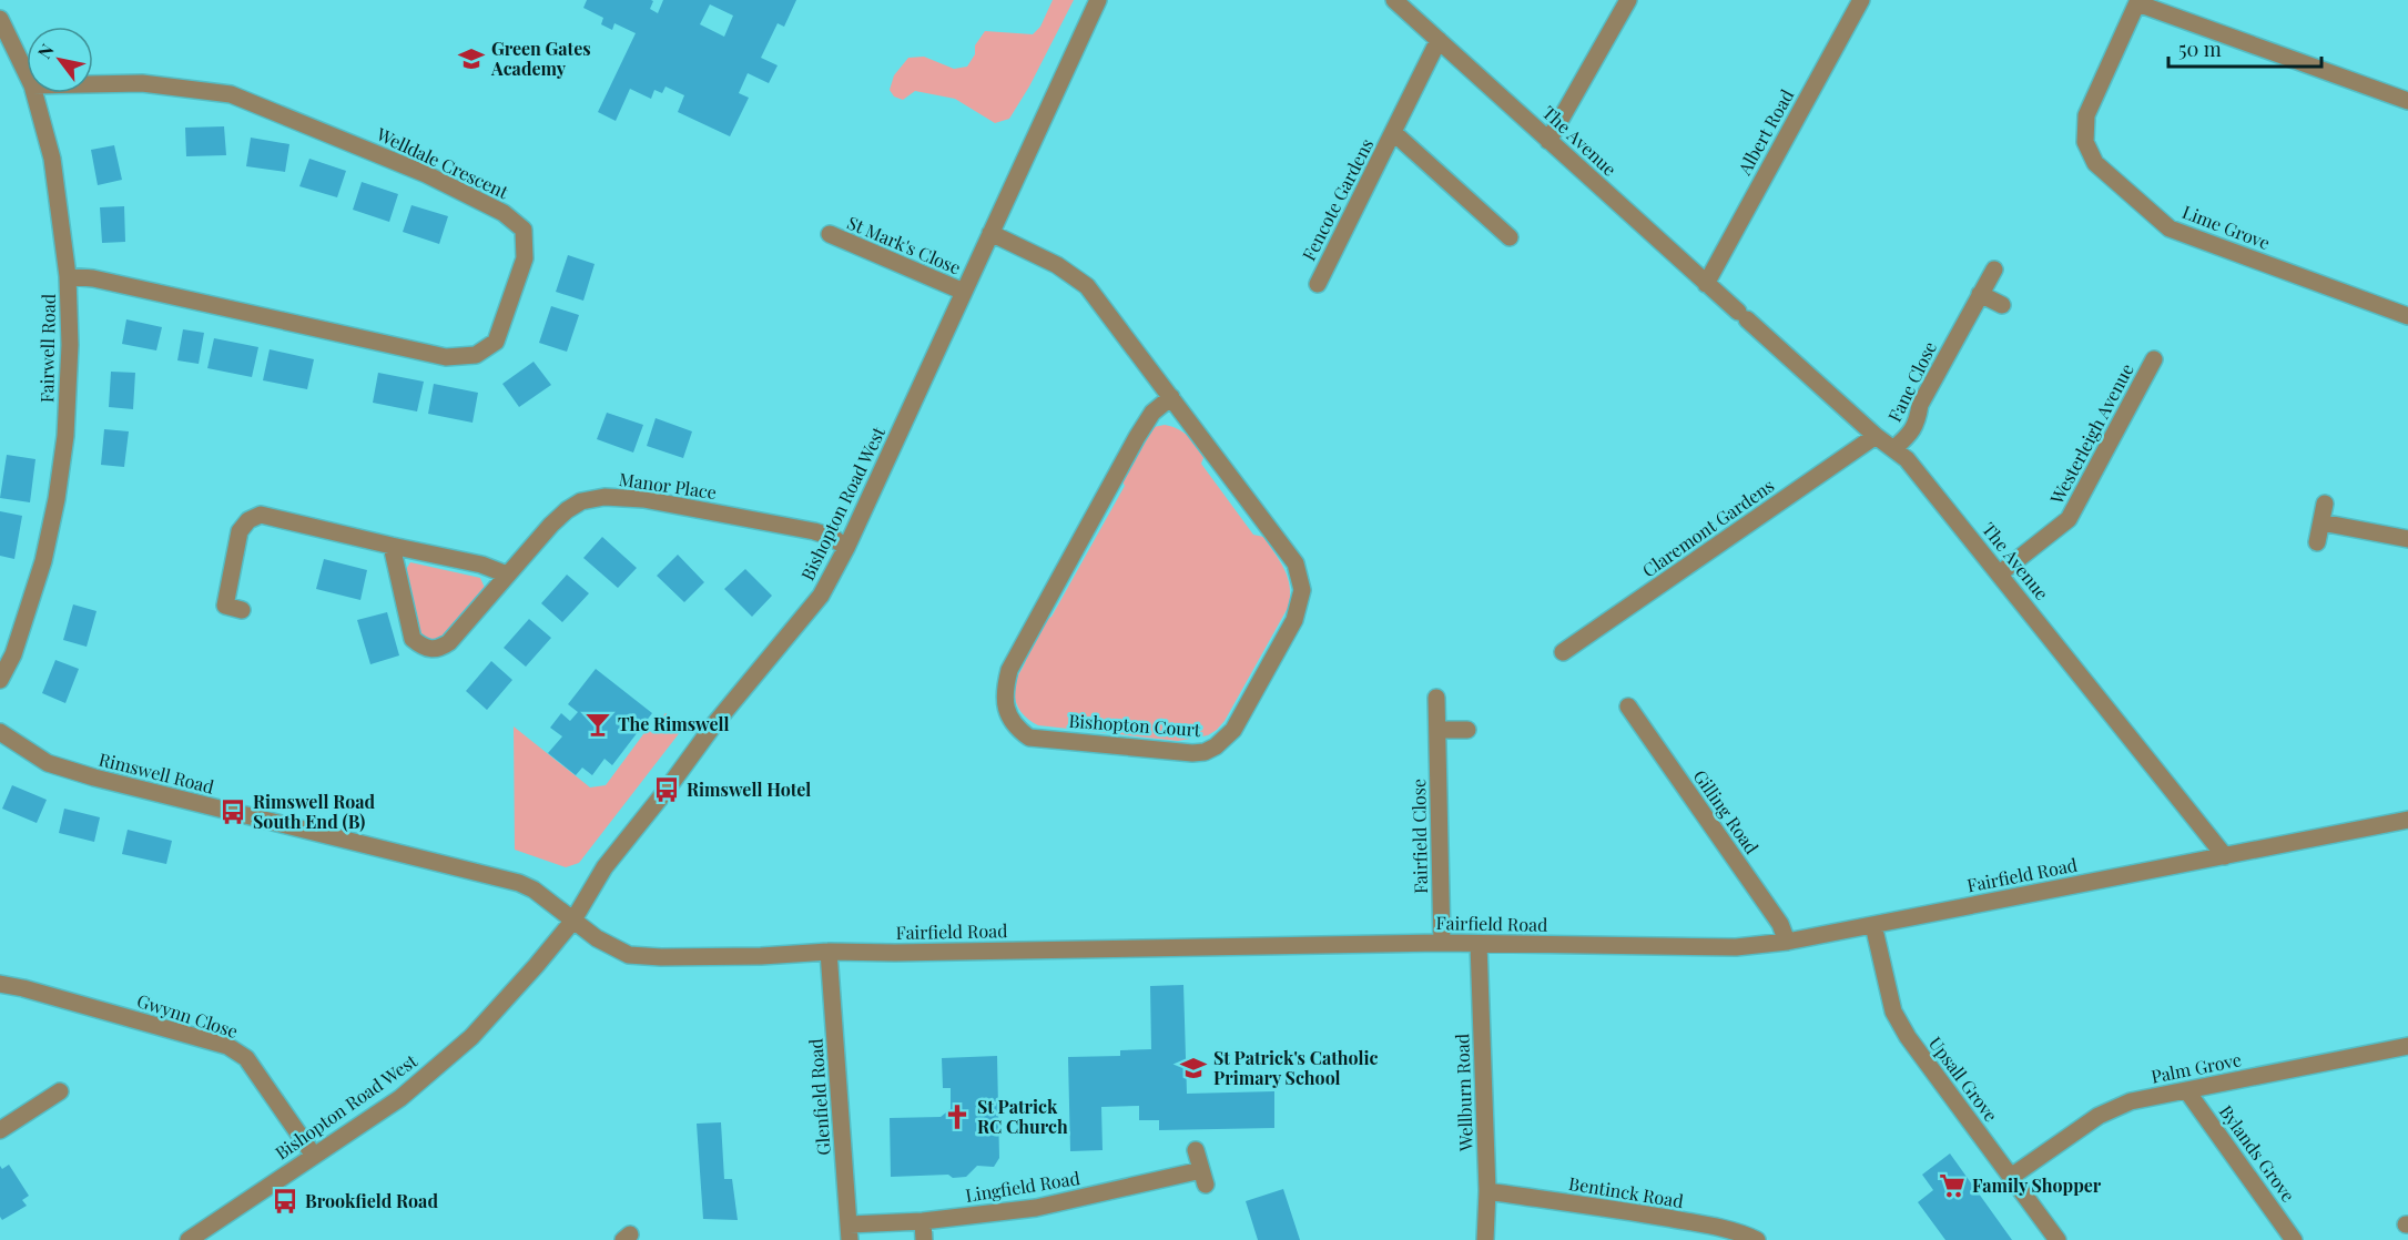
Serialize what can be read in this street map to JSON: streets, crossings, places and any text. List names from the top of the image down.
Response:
{
  "streets": {
    "street": [
      "Albert Road",
      "The Avenue",
      "Welldale Crescent",
      "Fencote Gardens",
      "Lime Grove",
      "St Mark's Close",
      "Fairwell Road",
      "Fane Close",
      "Westerleigh Avenue",
      "Manor Place",
      "Bishopton Road West",
      "Claremont Gardens",
      "Bishopton Court",
      "Rimswell Road",
      "Gilling Road",
      "Fairfield Close",
      "Fairfield Road",
      "Gwynn Close",
      "Palm Grove",
      "Upsall Grove",
      "Wellburn Road",
      "Glenfield Road",
      "Bylands Grove",
      "Lingfield Road",
      "Bentinck Road"
    ]
  },
  "crossings": [
    ["Albert Road", "The Avenue"],
    ["The Avenue", "Fencote Gardens"],
    ["The Avenue", "Fane Close"],
    ["The Avenue", "Westerleigh Avenue"],
    ["The Avenue", "Claremont Gardens"],
    ["The Avenue", "Fairfield Road"],
    ["Welldale Crescent", "Fairwell Road"],
    ["St Mark's Close", "Bishopton Road West"],
    ["Manor Place", "Bishopton Road West"],
    ["Bishopton Road West", "Bishopton Court"],
    ["Bishopton Road West", "Rimswell Road"],
    ["Bishopton Road West", "Fairfield Road"],
    ["Bishopton Road West", "Gwynn Close"],
    ["Rimswell Road", "Fairfield Road"],
    ["Gilling Road", "Fairfield Road"],
    ["Fairfield Close", "Fairfield Road"],
    ["Fairfield Road", "Upsall Grove"],
    ["Fairfield Road", "Wellburn Road"],
    ["Fairfield Road", "Glenfield Road"],
    ["Palm Grove", "Upsall Grove"],
    ["Palm Grove", "Bylands Grove"],
    ["Wellburn Road", "Bentinck Road"],
    ["Glenfield Road", "Lingfield Road"]
  ],
  "places": {
    "school or university": ["Green Gates Academy", "St Patrick's Catholic Primary School"],
    "bar": ["The Rimswell"],
    "bus stop": ["Rimswell Hotel", "Rimswell Road South End (B)", "Brookfield Road"],
    "church": ["St Patrick RC Church"],
    "supermarket": ["Family Shopper"]
  },
  "scale_bar": "50 m",
  "north": "top left"
}
